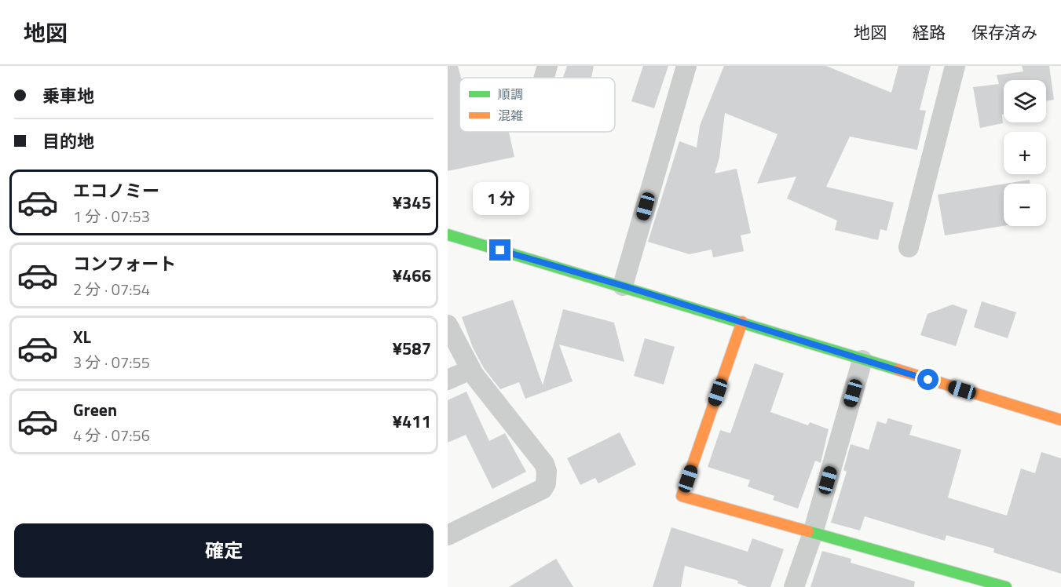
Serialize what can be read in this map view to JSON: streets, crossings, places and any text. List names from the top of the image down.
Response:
{
  "legend": ["順調", "混雑"],
  "page": {
    "header": "地図",
    "nav": ["地図", "経路", "保存済み"],
    "banner": ["乗車地", "目的地"],
    "map_buttons": ["+", "−"],
    "list": [
      {
        "name": "エコノミー",
        "note": "1 分 · 07:53",
        "value": "¥345"
      },
      {
        "name": "コンフォート",
        "note": "2 分 · 07:54",
        "value": "¥466"
      },
      {
        "name": "XL",
        "note": "3 分 · 07:55",
        "value": "¥587"
      },
      {
        "name": "Green",
        "note": "4 分 · 07:56",
        "value": "¥411"
      }
    ],
    "bubble": "1 分",
    "buttons": "確定"
  }
}
